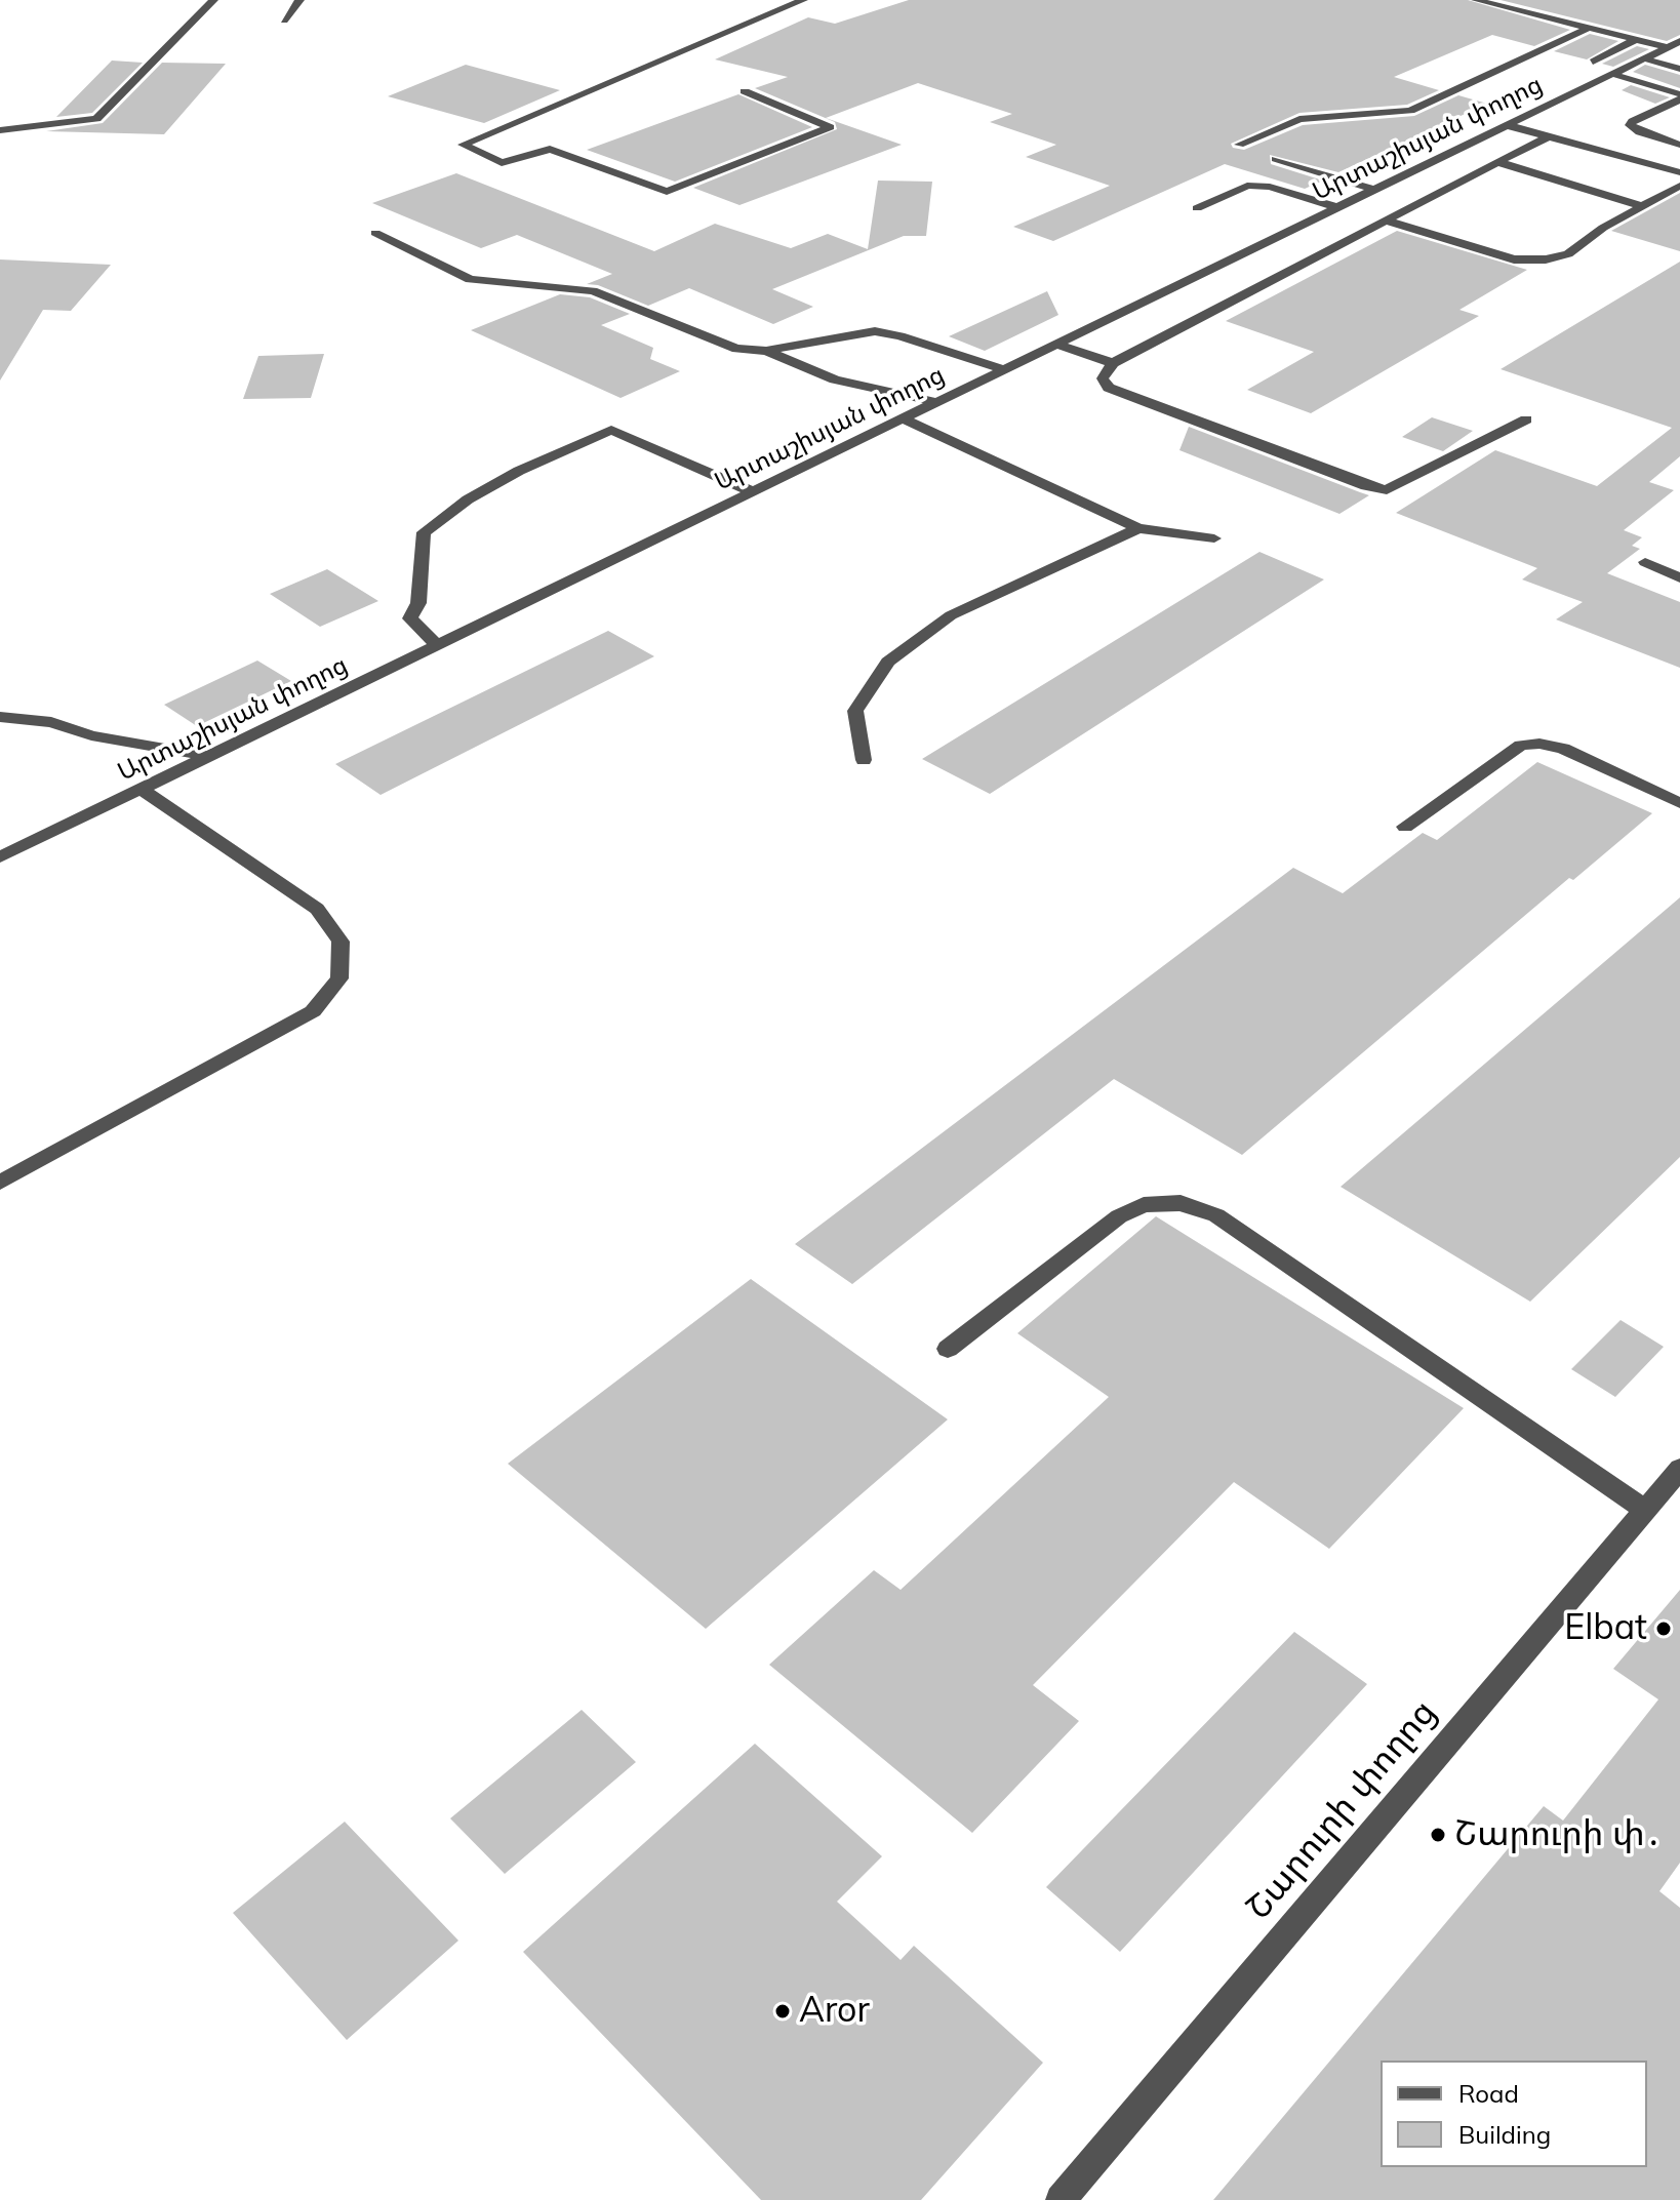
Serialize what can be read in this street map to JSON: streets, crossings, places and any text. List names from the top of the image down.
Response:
{
  "streets": {
    "street": ["Արտաշիսյան փողոց", "Շարուրի փողոց"]
  },
  "places": ["Elbat", "Շարուրի փ․", "Aror"],
  "legend": ["Road", "Building"]
}
